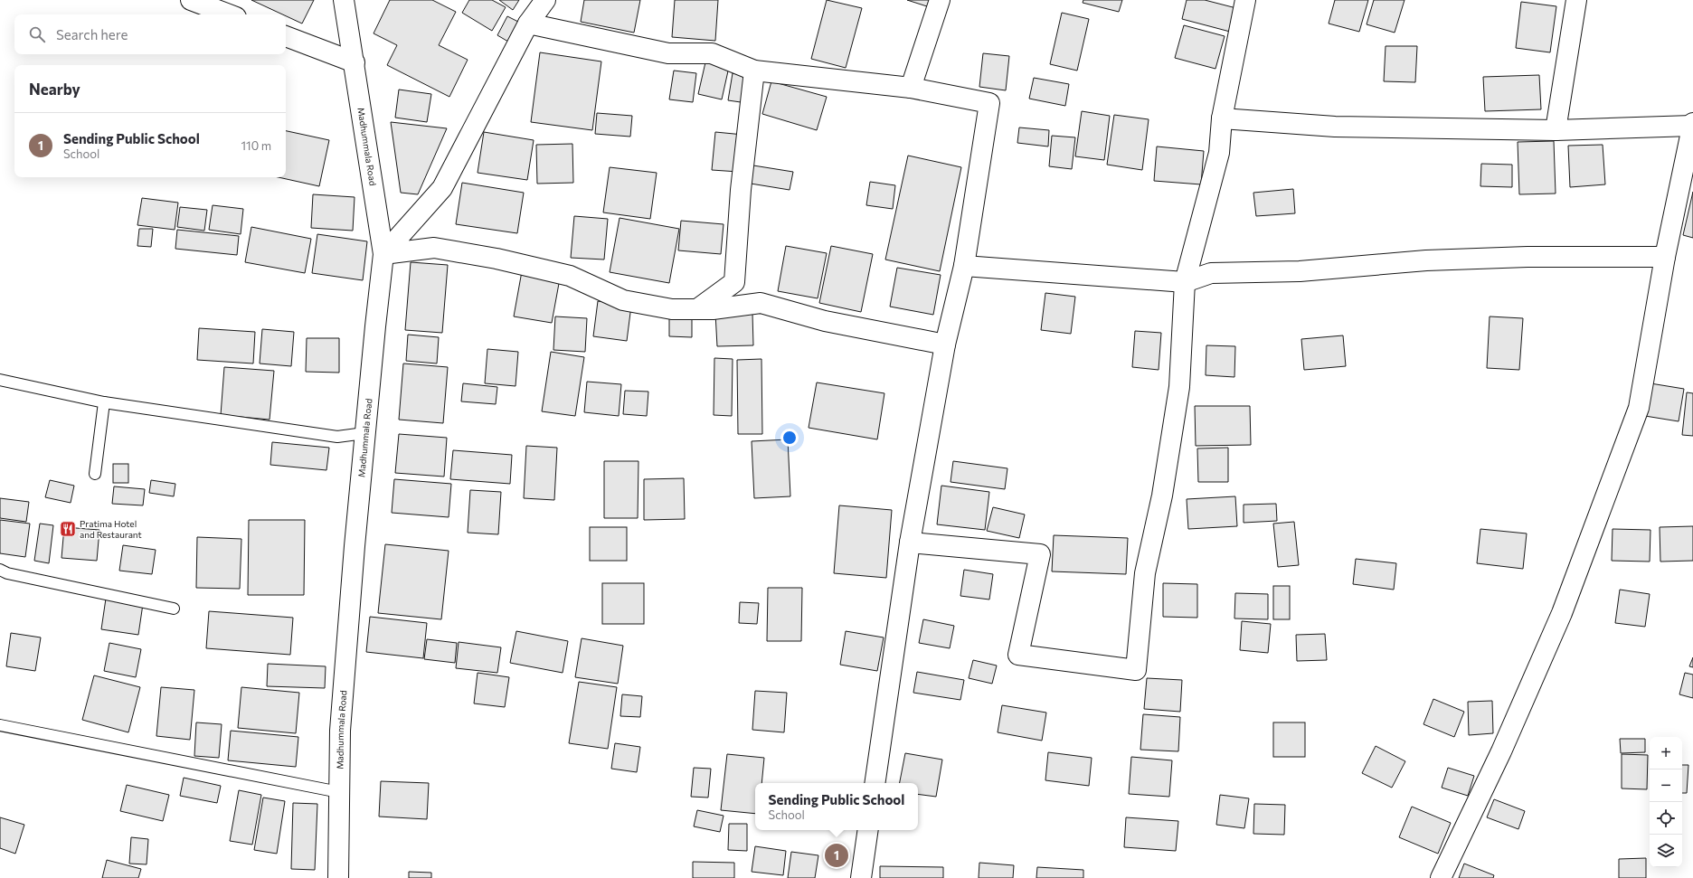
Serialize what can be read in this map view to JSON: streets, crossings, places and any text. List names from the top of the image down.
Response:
{
  "streets": {
    "street": ["Madhummala Road"]
  },
  "places": {
    "restaurant": ["Pratima Hotel and Restaurant"]
  },
  "page": {
    "search": "Search here",
    "heading": "Nearby",
    "list": [
      {
        "mark": "1",
        "name": "Sending Public School",
        "note": "School",
        "value": "110 m"
      }
    ],
    "map_buttons": ["+", "−"],
    "popup": ["Sending Public School", "School"],
    "pins": "1"
  }
}
